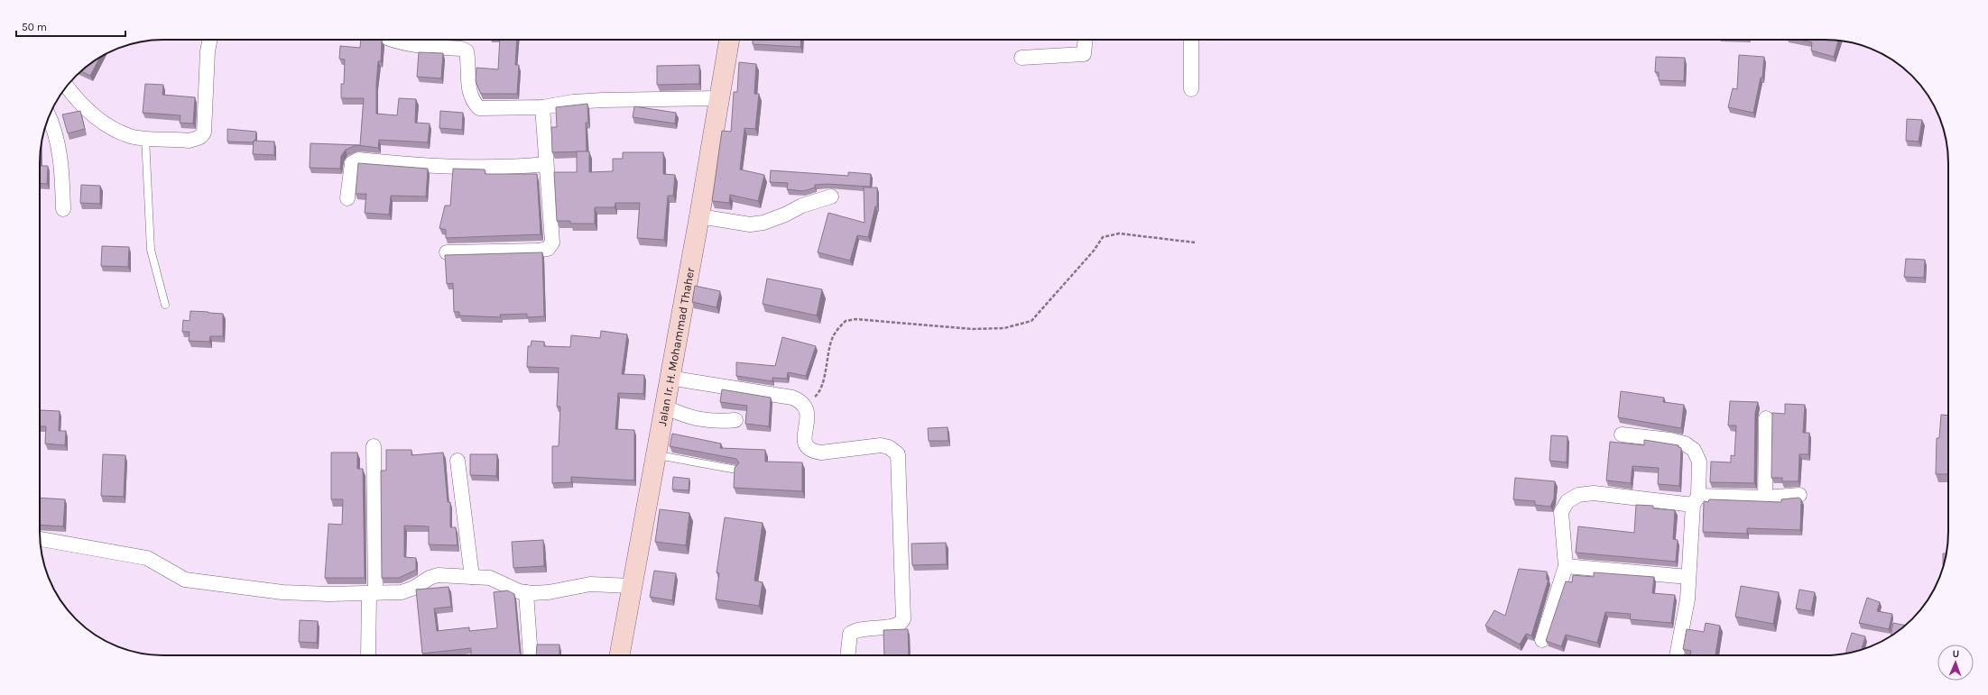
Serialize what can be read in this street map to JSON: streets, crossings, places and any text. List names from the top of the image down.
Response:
{
  "streets": {
    "main road": ["Jalan Ir. H. Mohammad Thaher"]
  },
  "scale_bar": "50 m",
  "north": "top"
}
